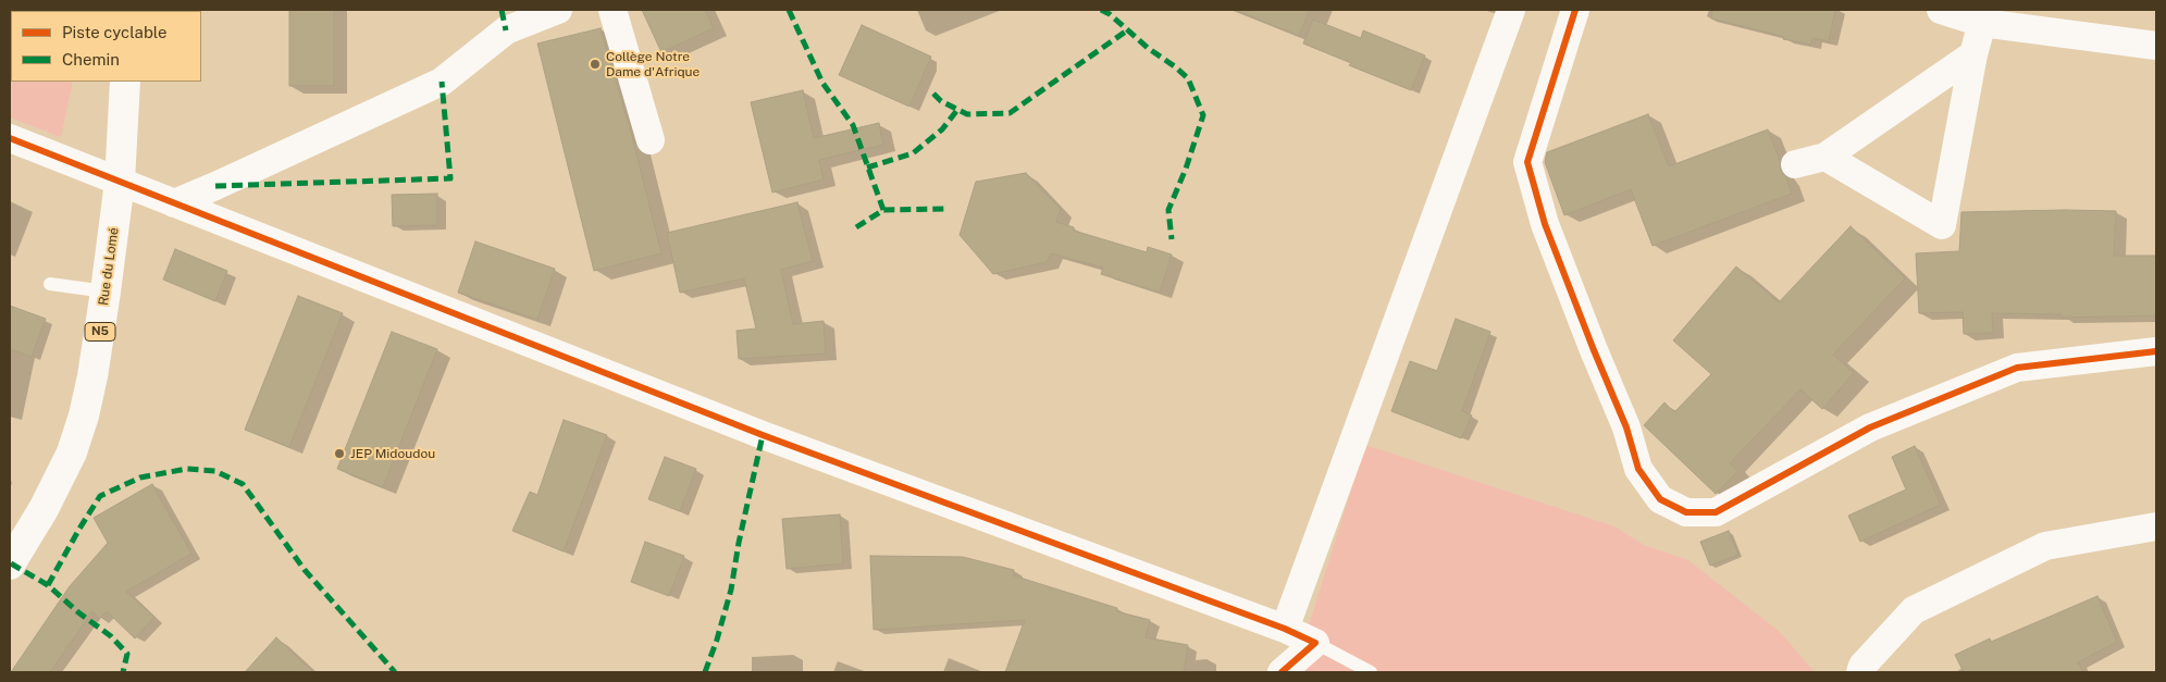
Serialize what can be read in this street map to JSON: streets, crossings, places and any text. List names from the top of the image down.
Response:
{
  "streets": {
    "main road": ["Rue du Lomé", "N5"]
  },
  "places": ["Collège Notre Dame d'Afrique", "JEP Midoudou"],
  "legend": ["Piste cyclable", "Chemin"]
}
